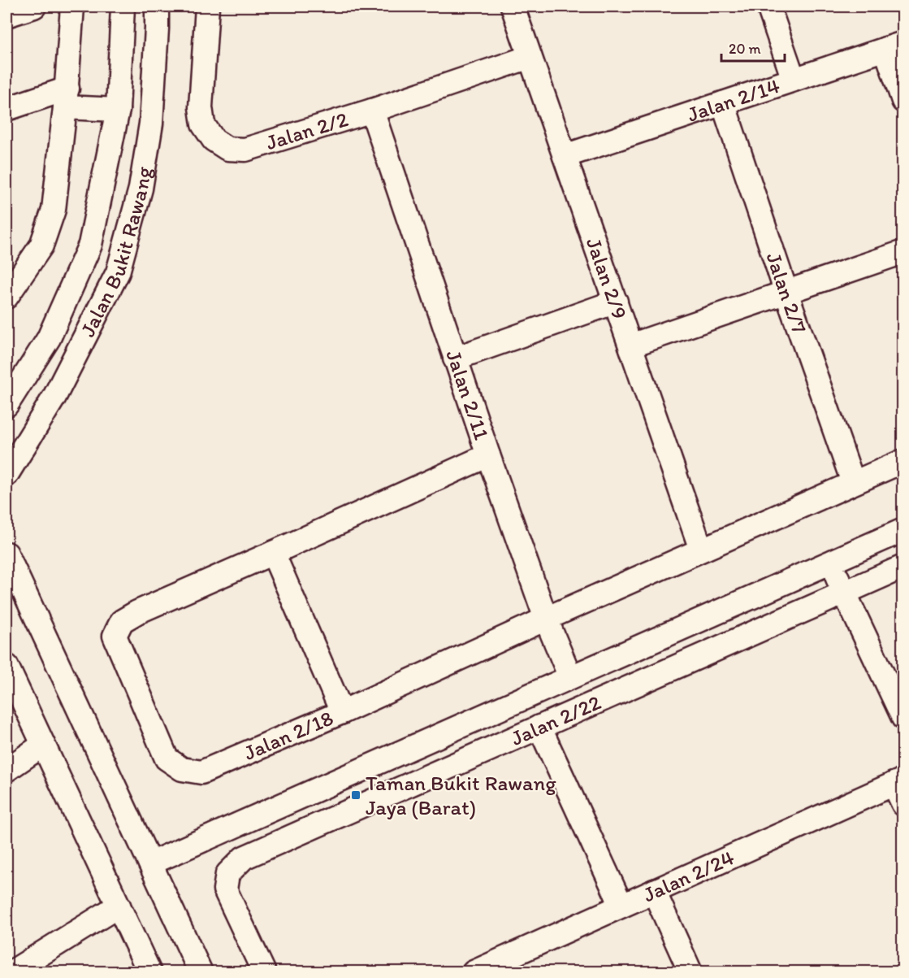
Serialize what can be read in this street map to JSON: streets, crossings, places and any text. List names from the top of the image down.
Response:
{
  "streets": {
    "street": [
      "Jalan 2/14",
      "Jalan 2/2",
      "Jalan Bukit Rawang",
      "Jalan 2/9",
      "Jalan 2/7",
      "Jalan 2/11",
      "Jalan 2/22",
      "Jalan 2/18",
      "Jalan 2/24"
    ]
  },
  "crossings": [
    ["Jalan 2/14", "Jalan 2/9"],
    ["Jalan 2/14", "Jalan 2/7"],
    ["Jalan 2/2", "Jalan 2/9"],
    ["Jalan 2/2", "Jalan 2/11"],
    ["Jalan 2/9", "Jalan 2/18"],
    ["Jalan 2/7", "Jalan 2/18"],
    ["Jalan 2/11", "Jalan 2/18"]
  ],
  "places": {
    "transit": ["Taman Bukit Rawang Jaya (Barat)"]
  },
  "scale_bar": "20 m"
}
